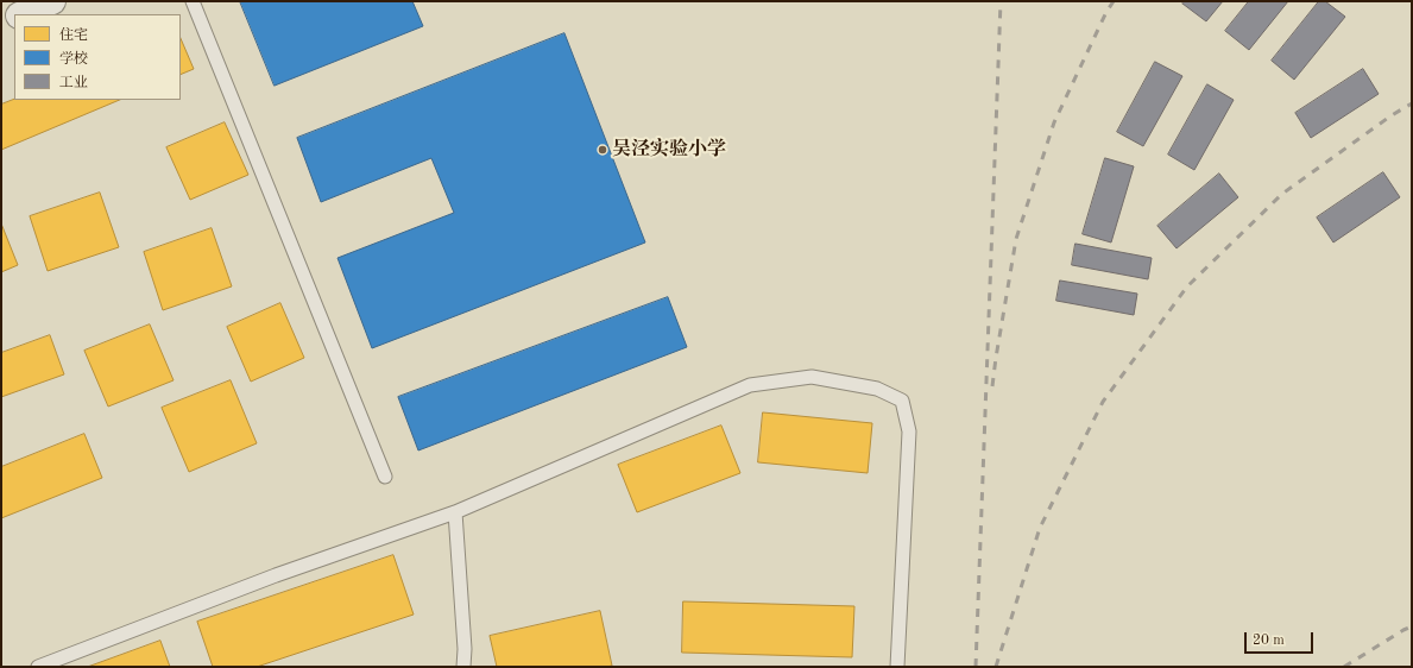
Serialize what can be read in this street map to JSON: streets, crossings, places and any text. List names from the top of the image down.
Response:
{
  "places": ["吴泾实验小学"],
  "legend": ["住宅", "学校", "工业"],
  "scale_bar": "20 m"
}
